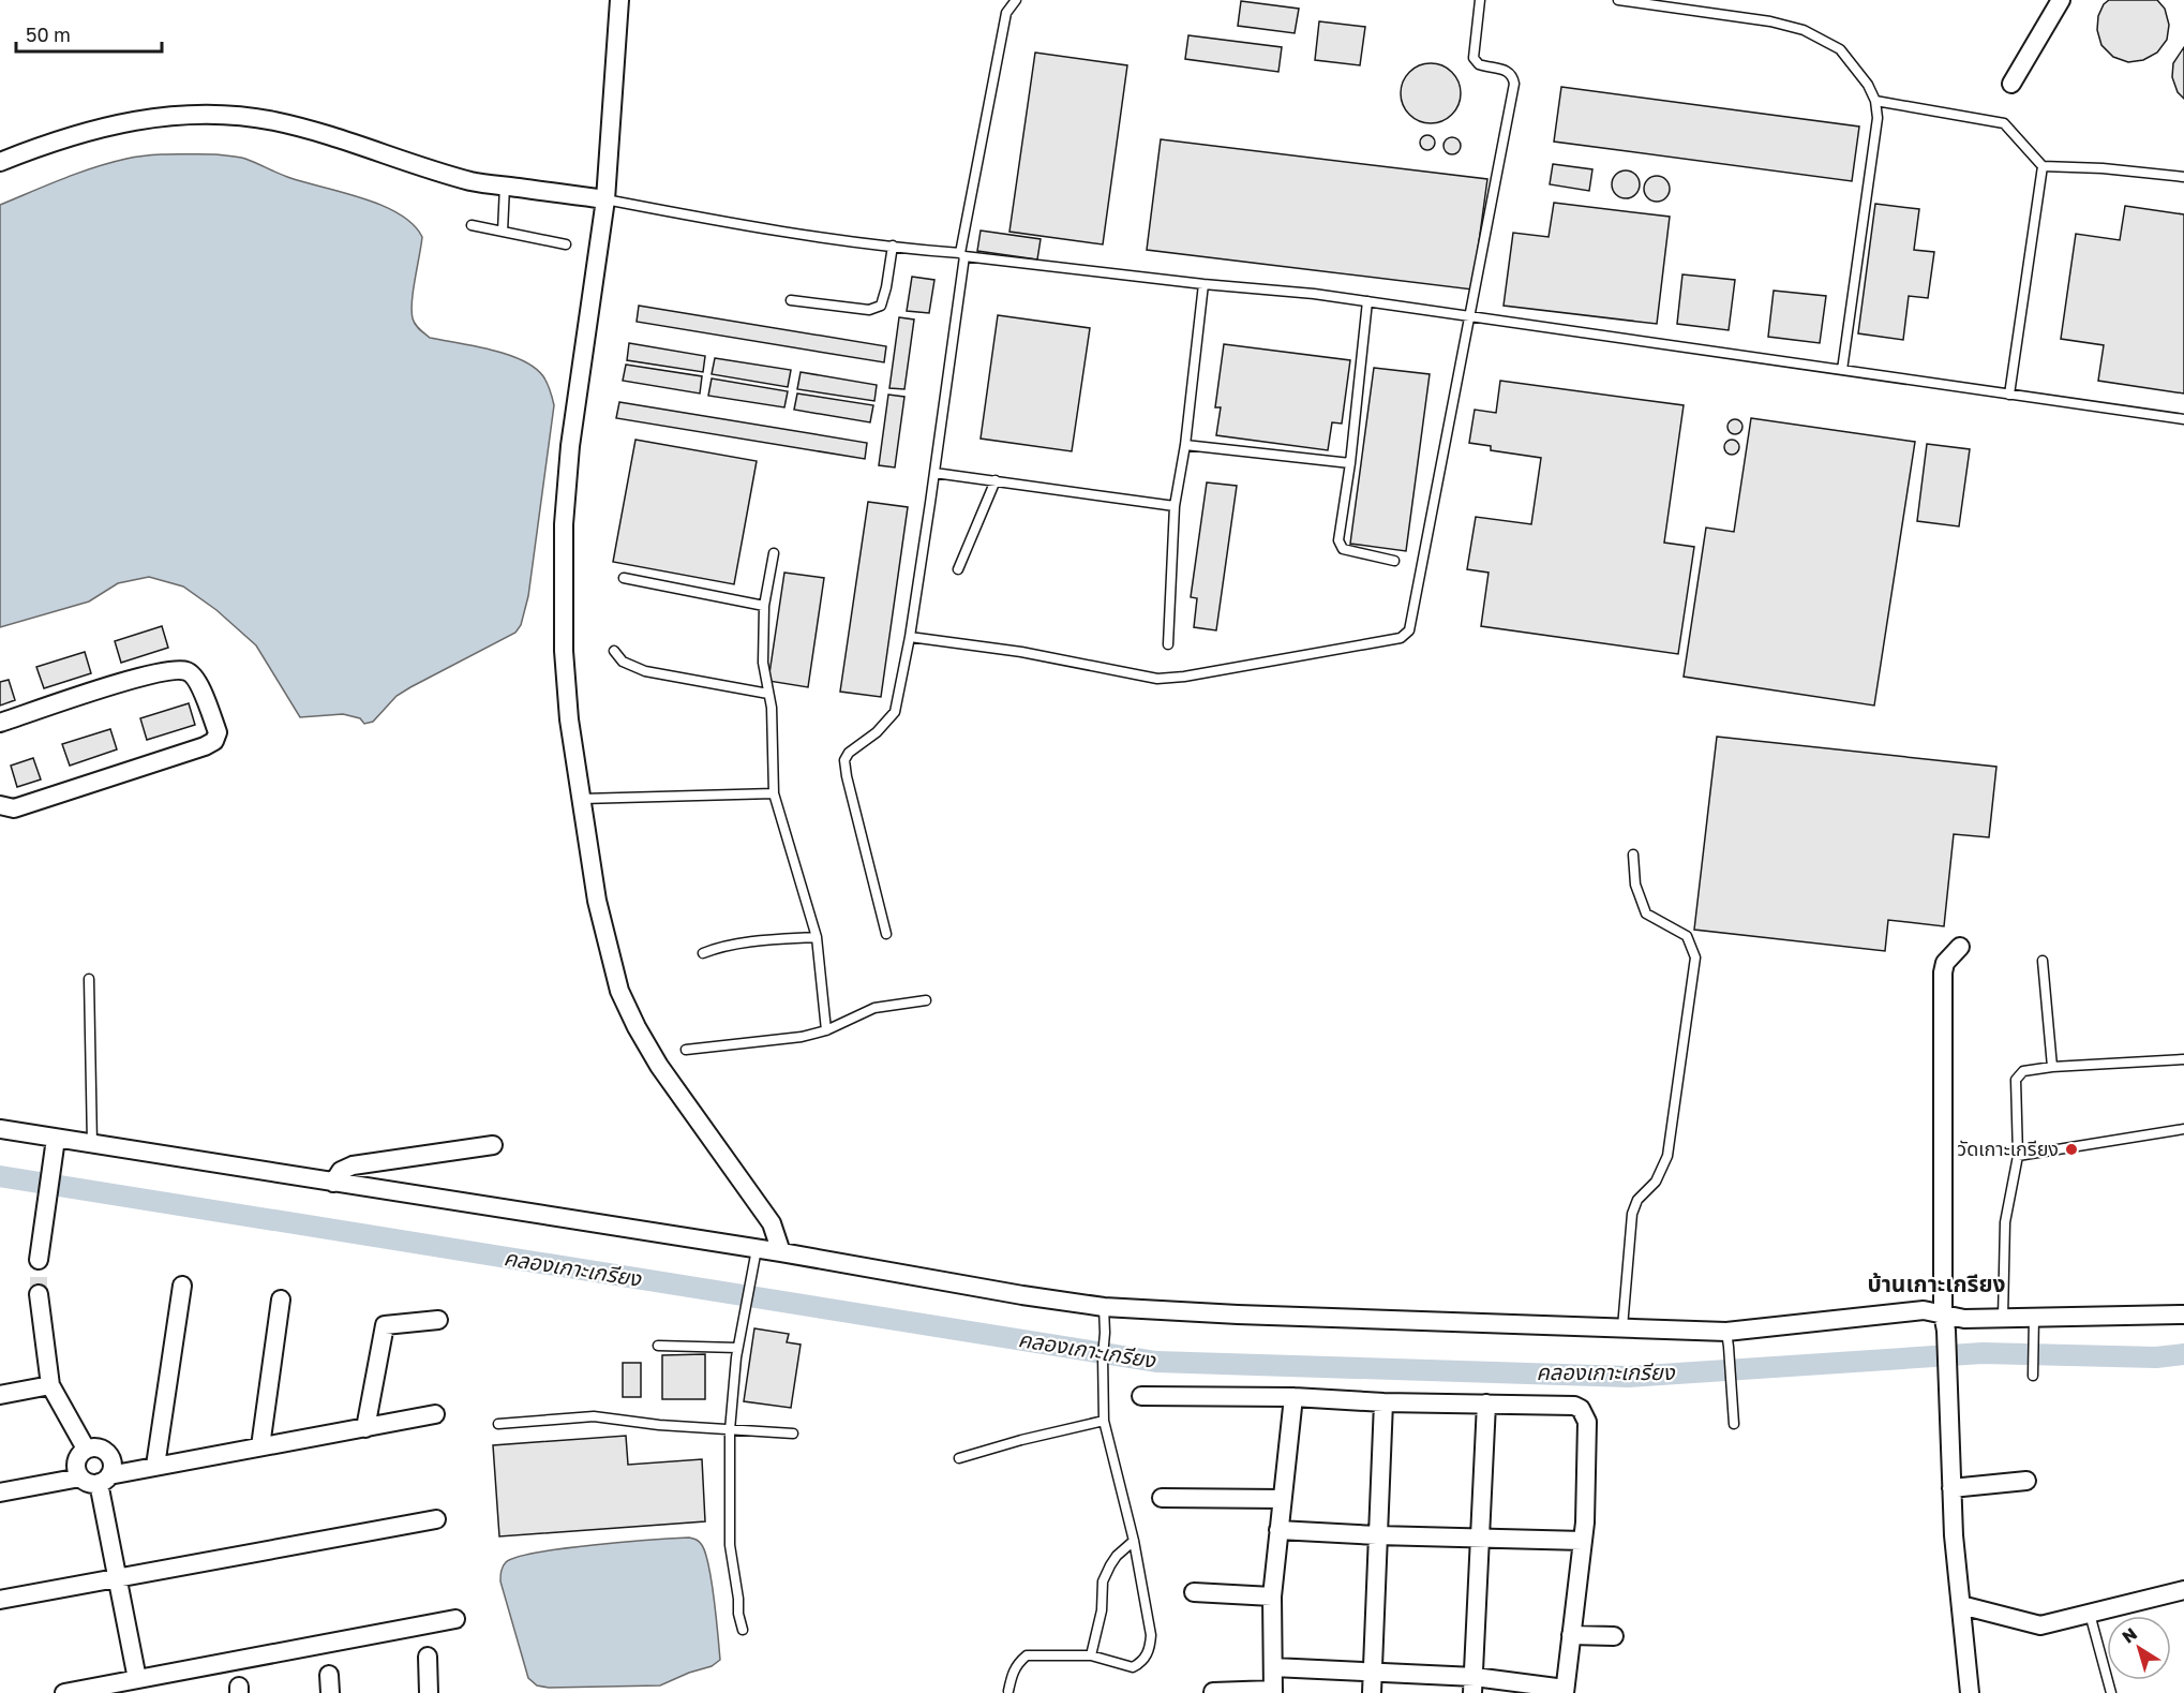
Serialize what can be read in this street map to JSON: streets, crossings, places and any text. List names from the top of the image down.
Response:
{
  "districts": ["บ้านเกาะเกรียง"],
  "water": ["คลองเกาะเกรียง"],
  "places": ["วัดเกาะเกรียง"],
  "scale_bar": "50 m",
  "north": "top left"
}
